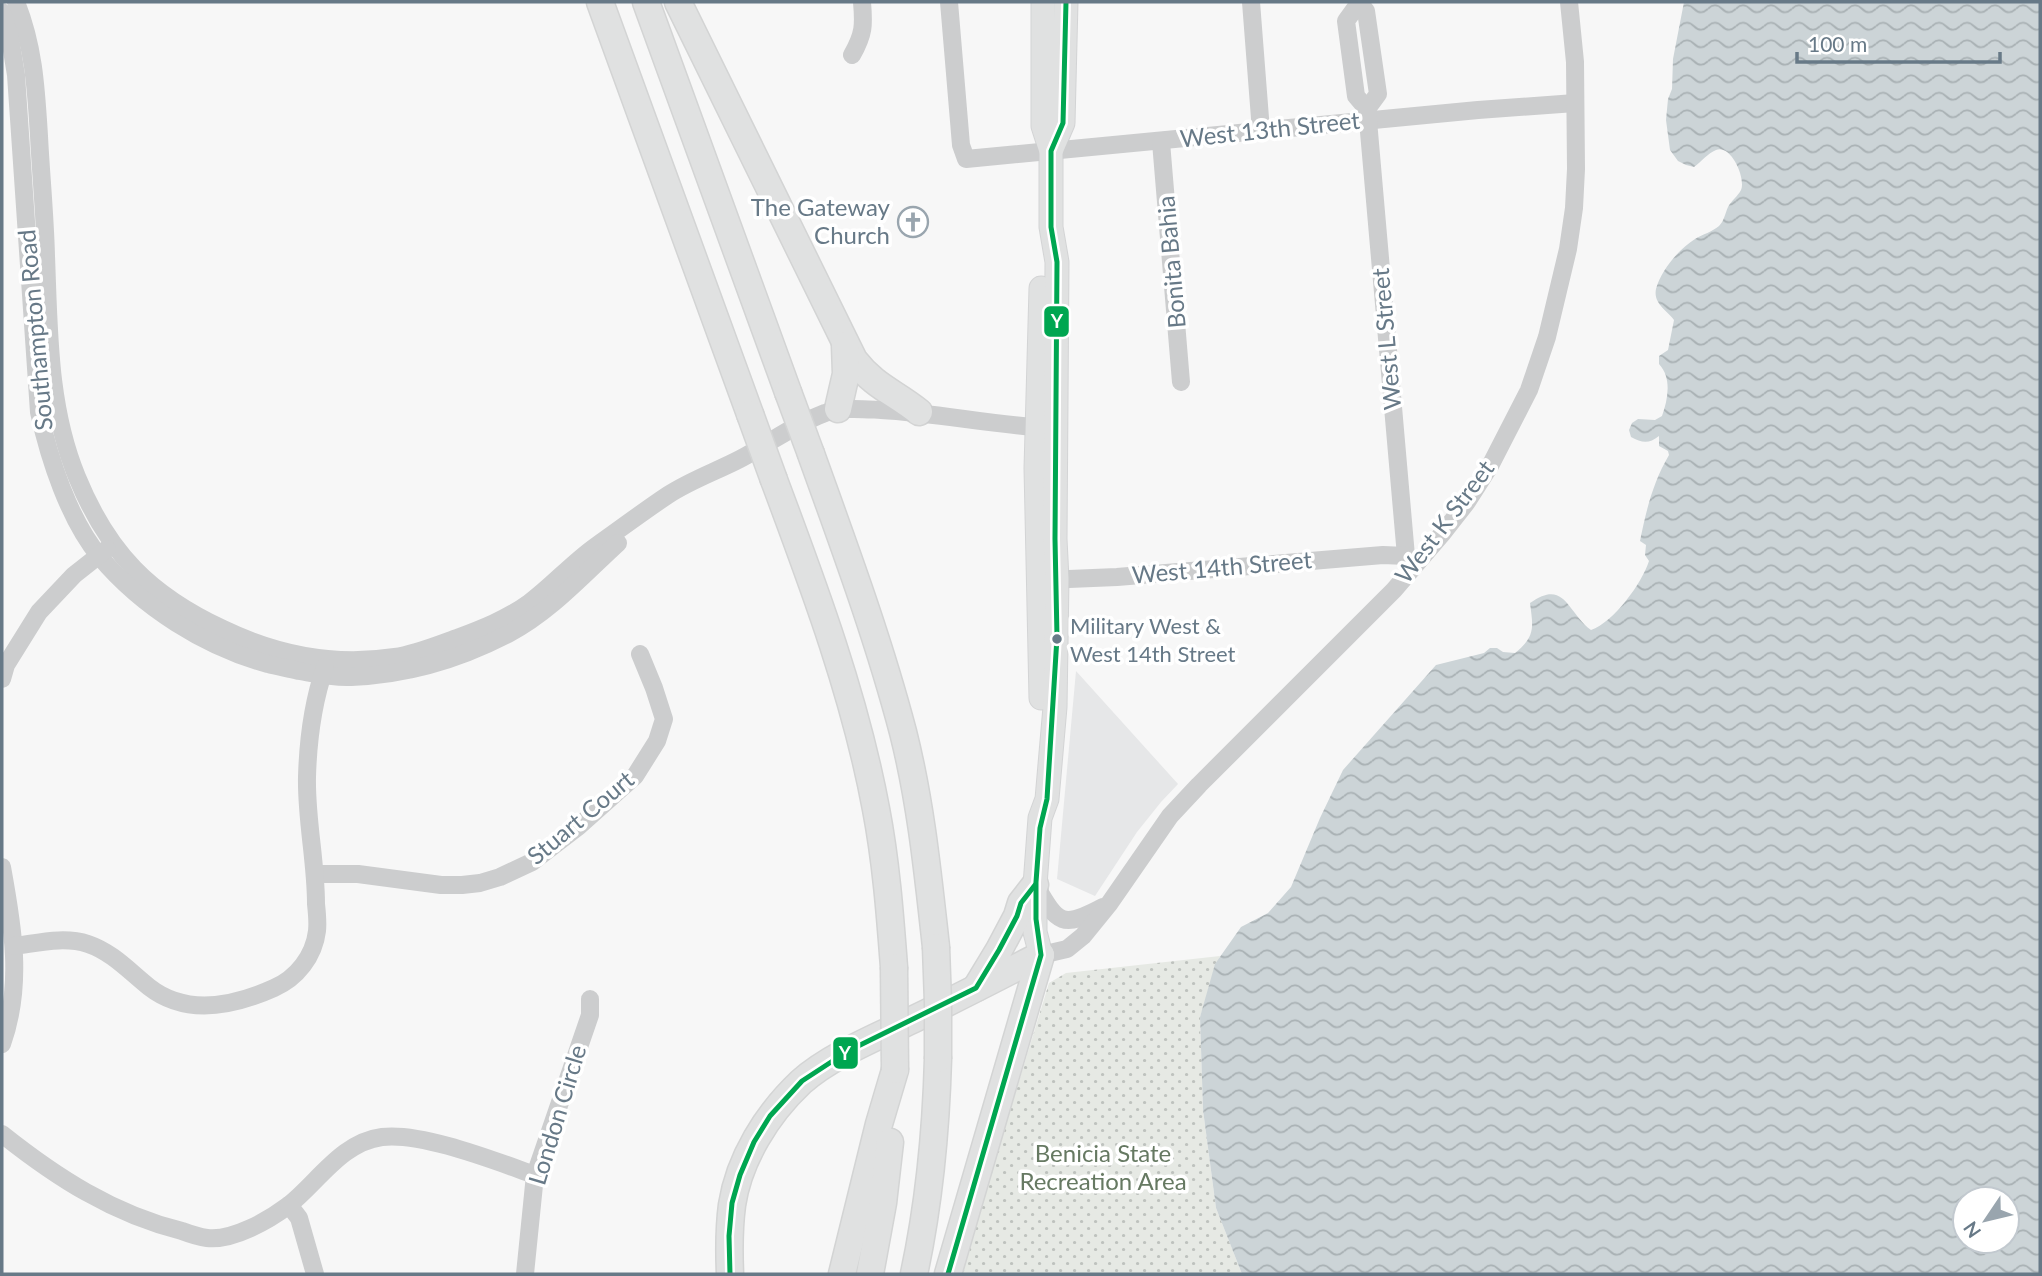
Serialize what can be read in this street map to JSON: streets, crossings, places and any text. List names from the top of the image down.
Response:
{
  "streets": {
    "street": [
      "West 13th Street",
      "Bonita Bahia",
      "Southampton Road",
      "West L Street",
      "West K Street",
      "West 14th Street",
      "Stuart Court",
      "London Circle"
    ]
  },
  "crossings": [
    ["West 13th Street", "Bonita Bahia"],
    ["West 13th Street", "West L Street"],
    ["West 13th Street", "West K Street"],
    ["West L Street", "West K Street"],
    ["West L Street", "West 14th Street"],
    ["West K Street", "West 14th Street"]
  ],
  "parks": ["Benicia State Recreation Area"],
  "places": {
    "church": ["The Gateway Church"],
    "other": ["Military West & West 14th Street"]
  },
  "lines": ["transit line Y"],
  "scale_bar": "100 m",
  "north": "bottom left"
}
